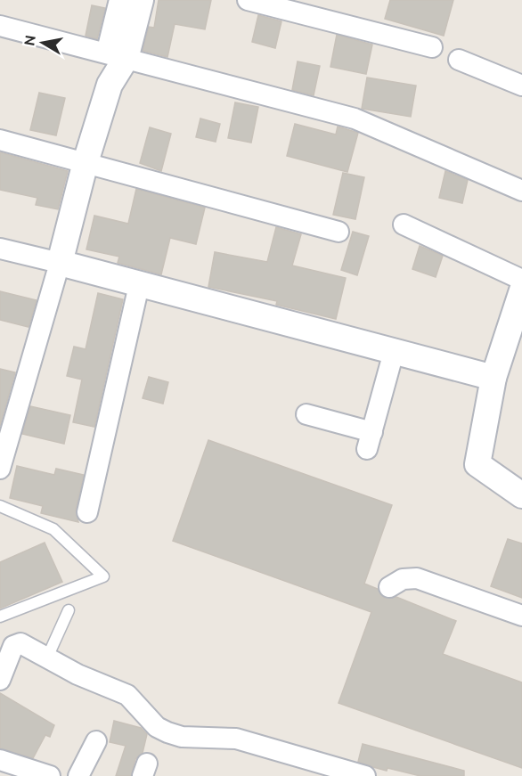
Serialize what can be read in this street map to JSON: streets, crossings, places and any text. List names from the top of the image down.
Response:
{
  "north": "left"
}
